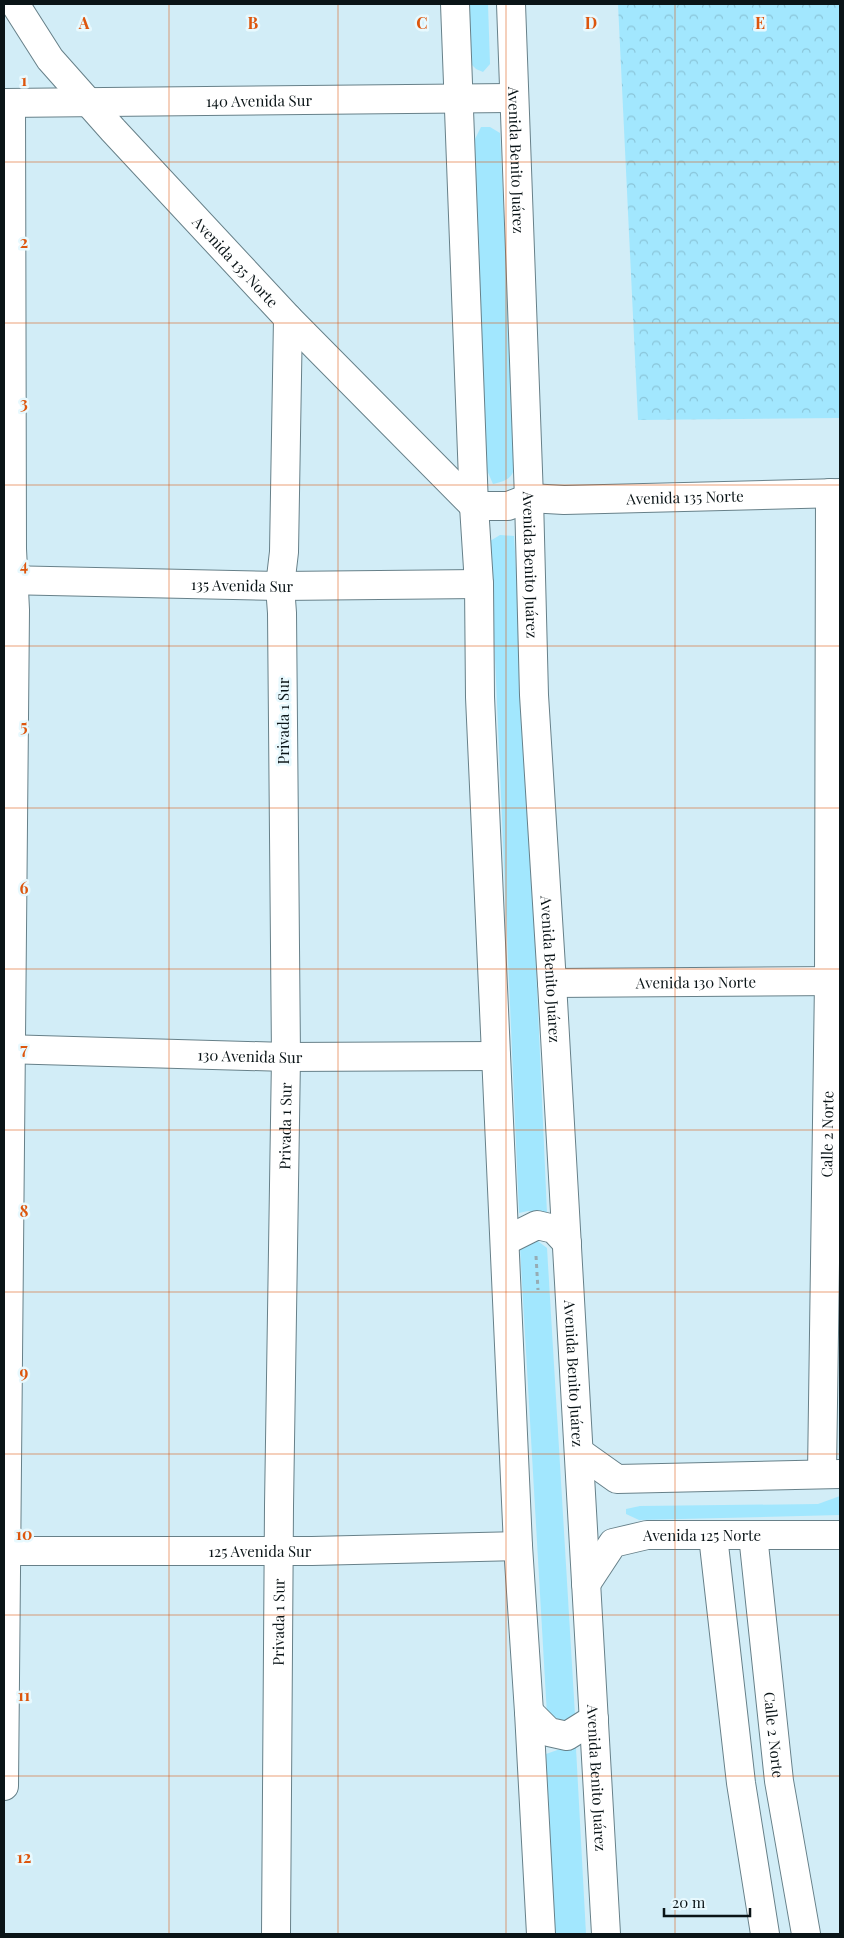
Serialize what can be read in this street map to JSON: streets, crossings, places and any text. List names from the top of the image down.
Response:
{
  "streets": {
    "street": [
      "140 Avenida Sur",
      "Avenida Benito Juárez",
      "Avenida 135 Norte",
      "135 Avenida Sur",
      "Privada 1 Sur",
      "Avenida 130 Norte",
      "130 Avenida Sur",
      "Calle 2 Norte",
      "Avenida 125 Norte",
      "125 Avenida Sur"
    ]
  },
  "crossings": [
    ["140 Avenida Sur", "Avenida Benito Juárez"],
    ["140 Avenida Sur", "Avenida 135 Norte"],
    ["Avenida Benito Juárez", "Avenida 135 Norte"],
    ["Avenida Benito Juárez", "Avenida 130 Norte"],
    ["Avenida Benito Juárez", "Avenida 125 Norte"],
    ["Avenida 135 Norte", "Privada 1 Sur"],
    ["Avenida 135 Norte", "Calle 2 Norte"],
    ["135 Avenida Sur", "Privada 1 Sur"],
    ["Privada 1 Sur", "130 Avenida Sur"],
    ["Privada 1 Sur", "125 Avenida Sur"],
    ["Avenida 130 Norte", "Calle 2 Norte"],
    ["Calle 2 Norte", "Avenida 125 Norte"]
  ],
  "scale_bar": "20 m",
  "grid": {
    "columns": [
      "A",
      "B",
      "C",
      "D",
      "E"
    ],
    "rows": [
      "1",
      "2",
      "3",
      "4",
      "5",
      "6",
      "7",
      "8",
      "9",
      "10",
      "11",
      "12"
    ]
  }
}
